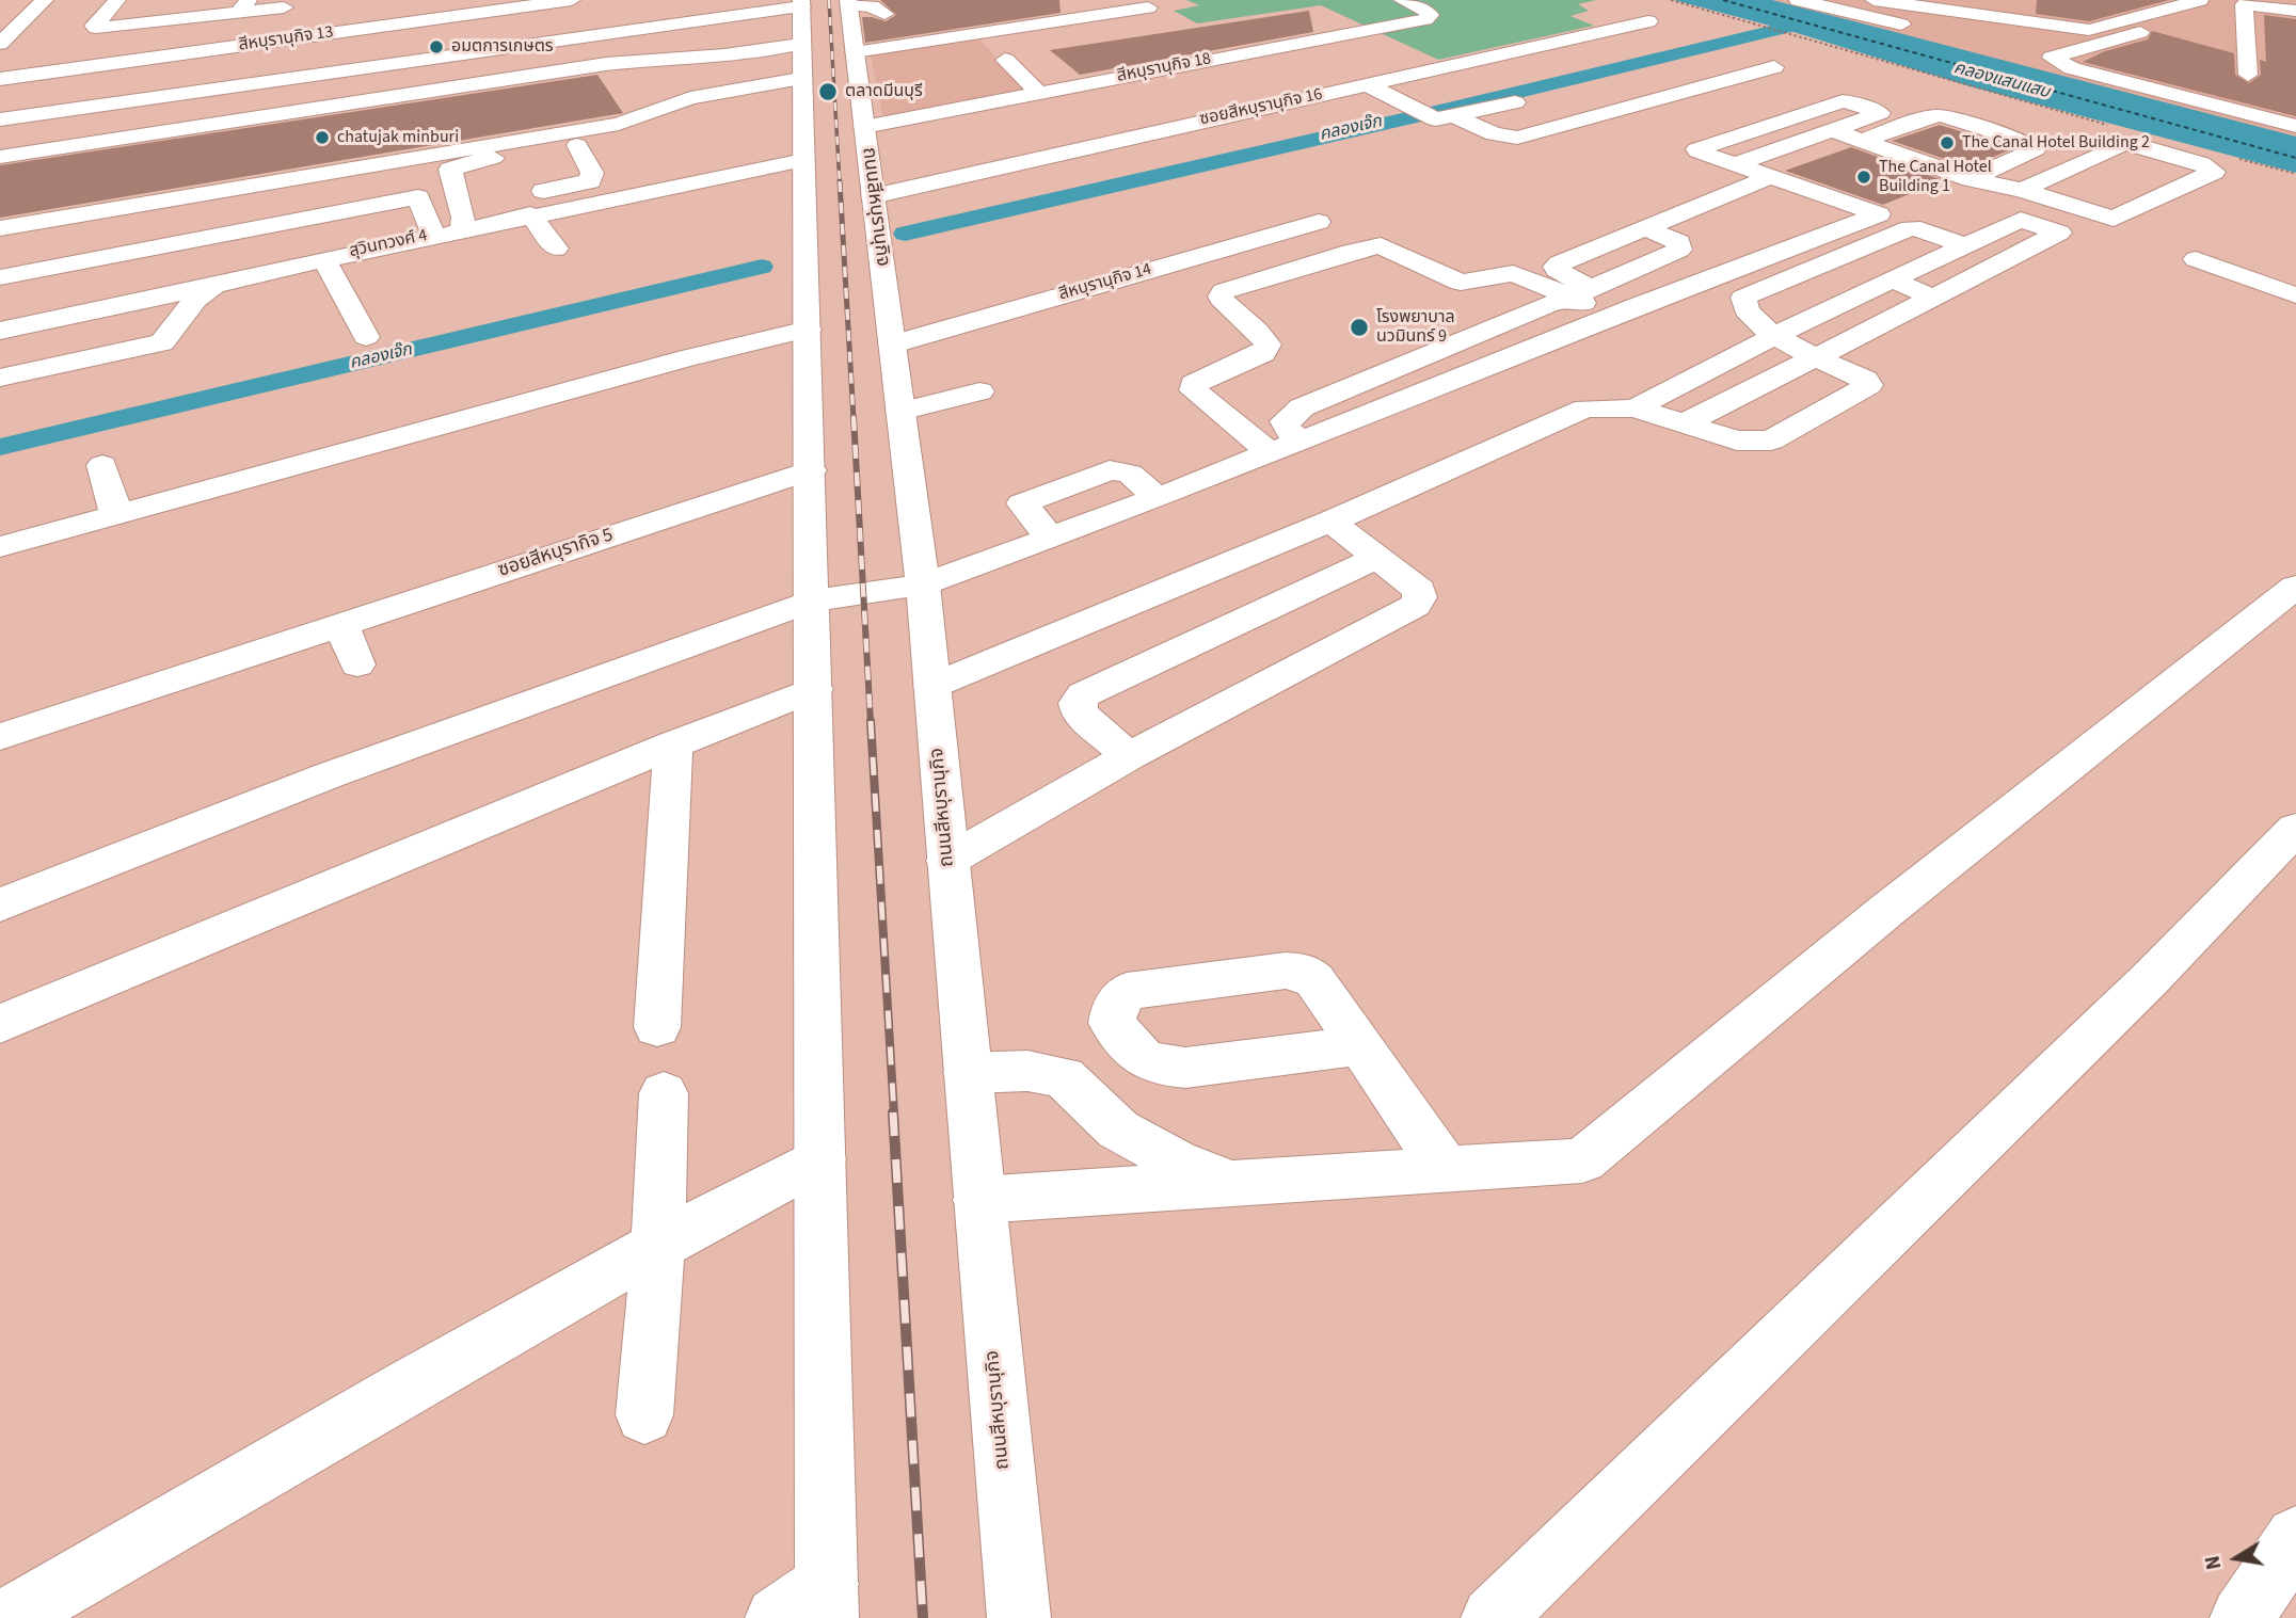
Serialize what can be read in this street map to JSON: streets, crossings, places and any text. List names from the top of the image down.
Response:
{
  "streets": {
    "street": [
      "สีหบุรานุกิจ 13",
      "สีหบุรานุกิจ 18",
      "ซอยสีหบุรานุกิจ 16",
      "ถนนสีหบุรานุกิจ",
      "สุวินทวงศ์ 4",
      "สีหบุรานุกิจ 14",
      "ซอยสีหบุรากิจ 5"
    ]
  },
  "crossings": [
    ["สีหบุรานุกิจ 18", "ถนนสีหบุรานุกิจ"],
    ["ซอยสีหบุรานุกิจ 16", "ถนนสีหบุรานุกิจ"],
    ["ถนนสีหบุรานุกิจ", "สีหบุรานุกิจ 14"]
  ],
  "water": ["คลองแสนแสบ", "คลองเจ๊ก"],
  "places": [
    "อมตการเกษตร",
    "ตลาดมีนบุรี",
    "chatujak minburi",
    "The Canal Hotel Building 2",
    "The Canal Hotel Building 1",
    "โรงพยาบาล นวมินทร์ 9"
  ],
  "north": "left"
}
